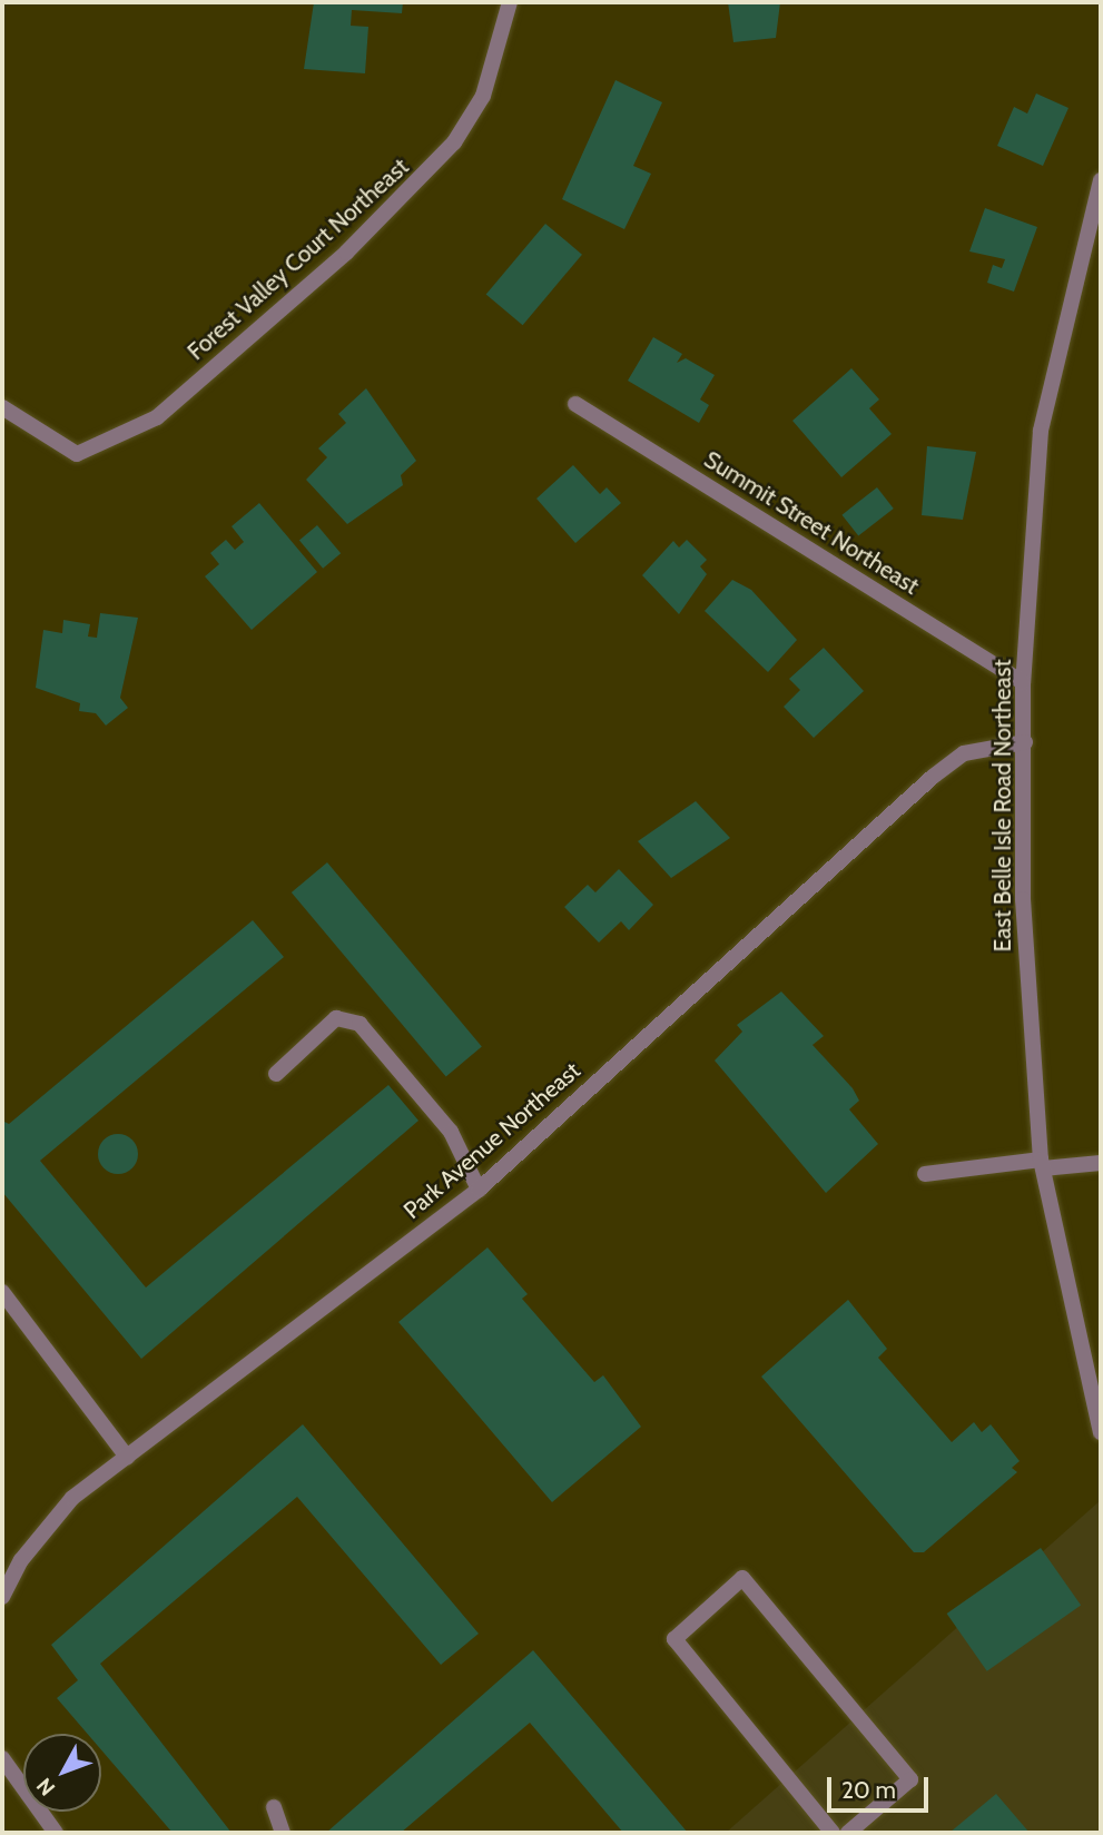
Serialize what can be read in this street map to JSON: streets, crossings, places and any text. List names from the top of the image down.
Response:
{
  "streets": {
    "street": [
      "Forest Valley Court Northeast",
      "Summit Street Northeast",
      "East Belle Isle Road Northeast",
      "Park Avenue Northeast"
    ]
  },
  "crossings": [
    ["Summit Street Northeast", "East Belle Isle Road Northeast"],
    ["East Belle Isle Road Northeast", "Park Avenue Northeast"]
  ],
  "scale_bar": "20 m",
  "north": "bottom left"
}
